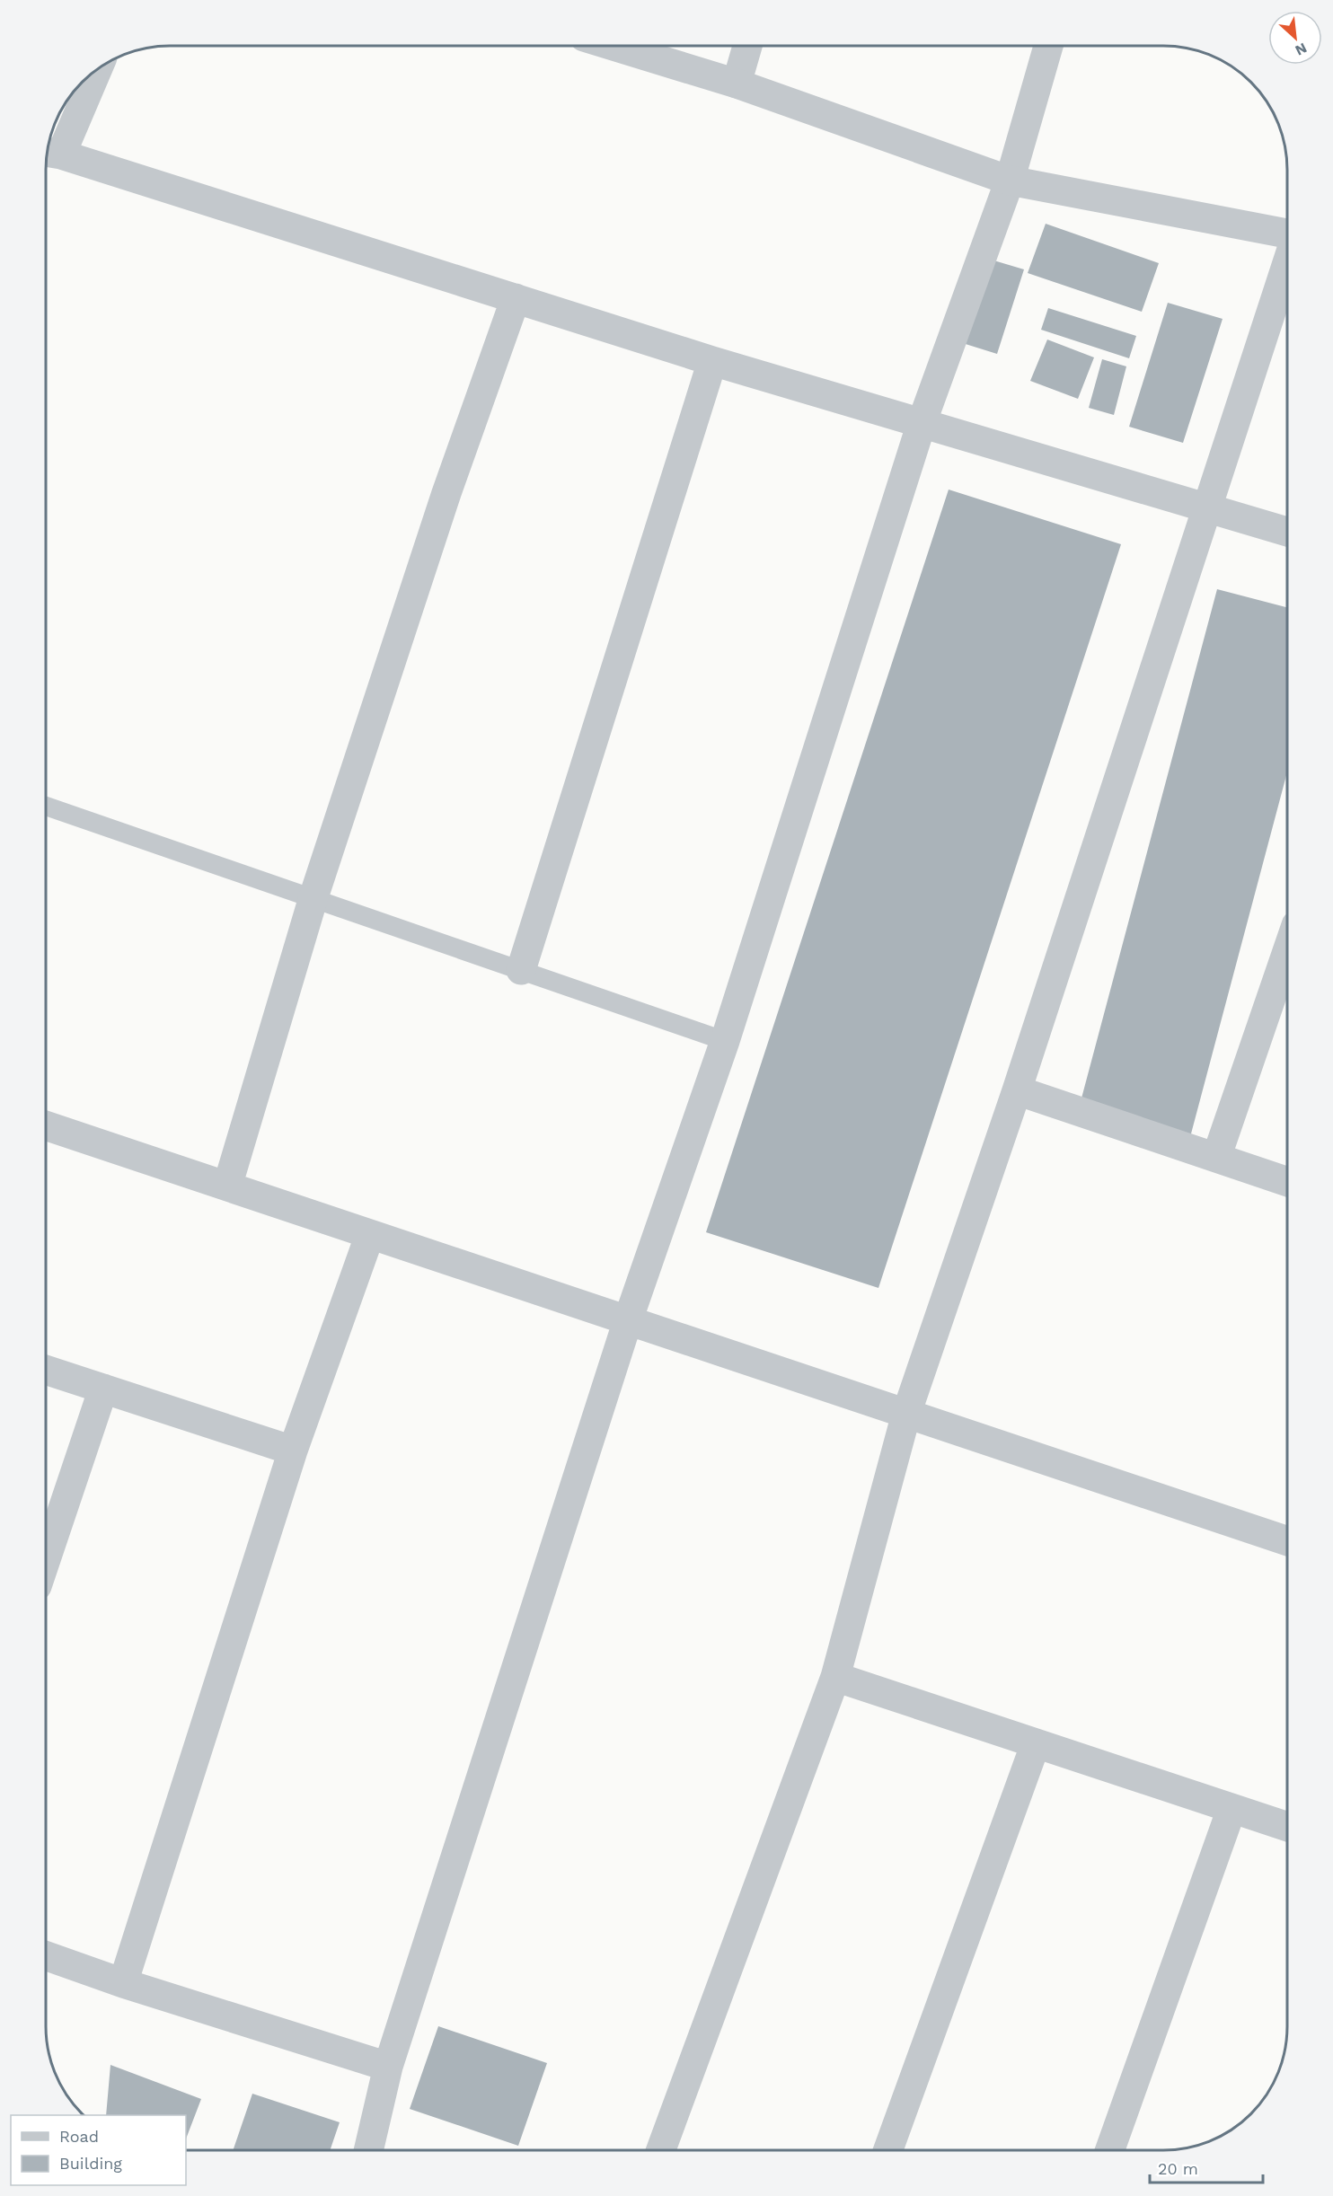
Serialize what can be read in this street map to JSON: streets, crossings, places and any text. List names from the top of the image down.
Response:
{
  "legend": ["Road", "Building"],
  "scale_bar": "20 m",
  "north": "bottom right"
}
